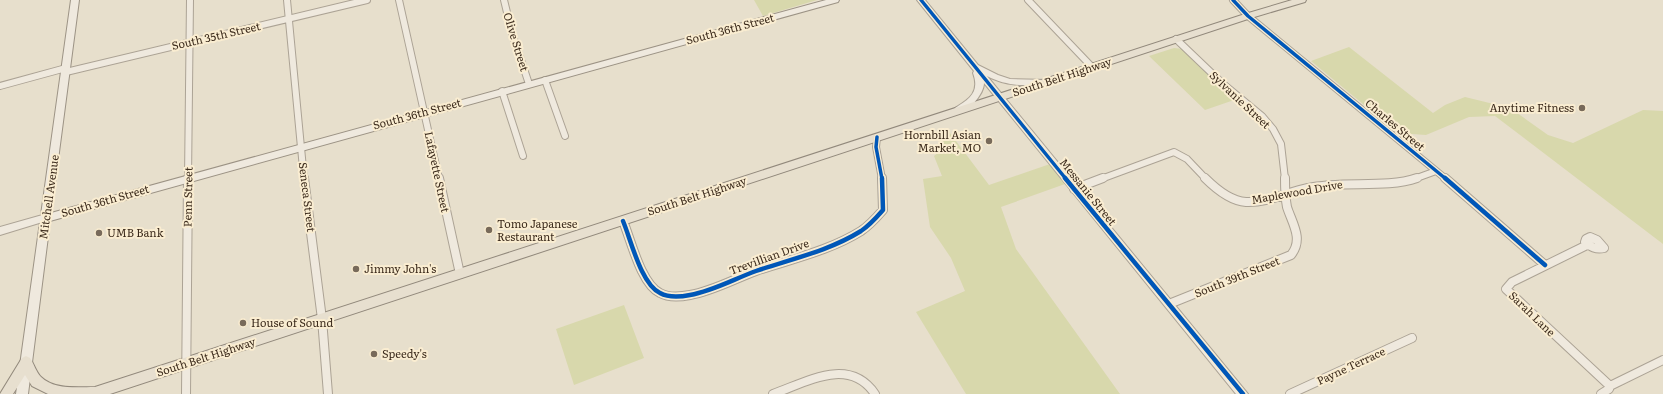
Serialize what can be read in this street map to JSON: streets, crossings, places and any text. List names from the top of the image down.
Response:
{
  "streets": {
    "main road": ["South 36th Street", "South Belt Highway", "Mitchell Avenue"],
    "street": [
      "South 35th Street",
      "Olive Street",
      "Sylvanie Street",
      "Charles Street",
      "Lafayette Street",
      "Messanie Street",
      "Maplewood Drive",
      "Penn Street",
      "Seneca Street",
      "Trevillian Drive",
      "South 39th Street",
      "Sarah Lane",
      "Payne Terrace"
    ]
  },
  "crossings": [
    ["South 36th Street", "Olive Street"],
    ["South 36th Street", "Lafayette Street"],
    ["South 36th Street", "Mitchell Avenue"],
    ["South 36th Street", "Penn Street"],
    ["South 36th Street", "Seneca Street"],
    ["South 35th Street", "Mitchell Avenue"],
    ["South 35th Street", "Penn Street"],
    ["South 35th Street", "Seneca Street"],
    ["South Belt Highway", "Sylvanie Street"],
    ["South Belt Highway", "Charles Street"],
    ["South Belt Highway", "Lafayette Street"],
    ["South Belt Highway", "Messanie Street"],
    ["South Belt Highway", "Mitchell Avenue"],
    ["South Belt Highway", "Penn Street"],
    ["South Belt Highway", "Seneca Street"],
    ["South Belt Highway", "Trevillian Drive"],
    ["Sylvanie Street", "Maplewood Drive"],
    ["Sylvanie Street", "South 39th Street"],
    ["Charles Street", "Maplewood Drive"],
    ["Charles Street", "Sarah Lane"],
    ["Messanie Street", "Maplewood Drive"],
    ["Messanie Street", "South 39th Street"],
    ["Maplewood Drive", "South 39th Street"]
  ],
  "places": [
    "Anytime Fitness",
    "Hornbill Asian Market, MO",
    "Tomo Japanese Restaurant",
    "UMB Bank",
    "Jimmy John's",
    "House of Sound",
    "Speedy's"
  ]
}
